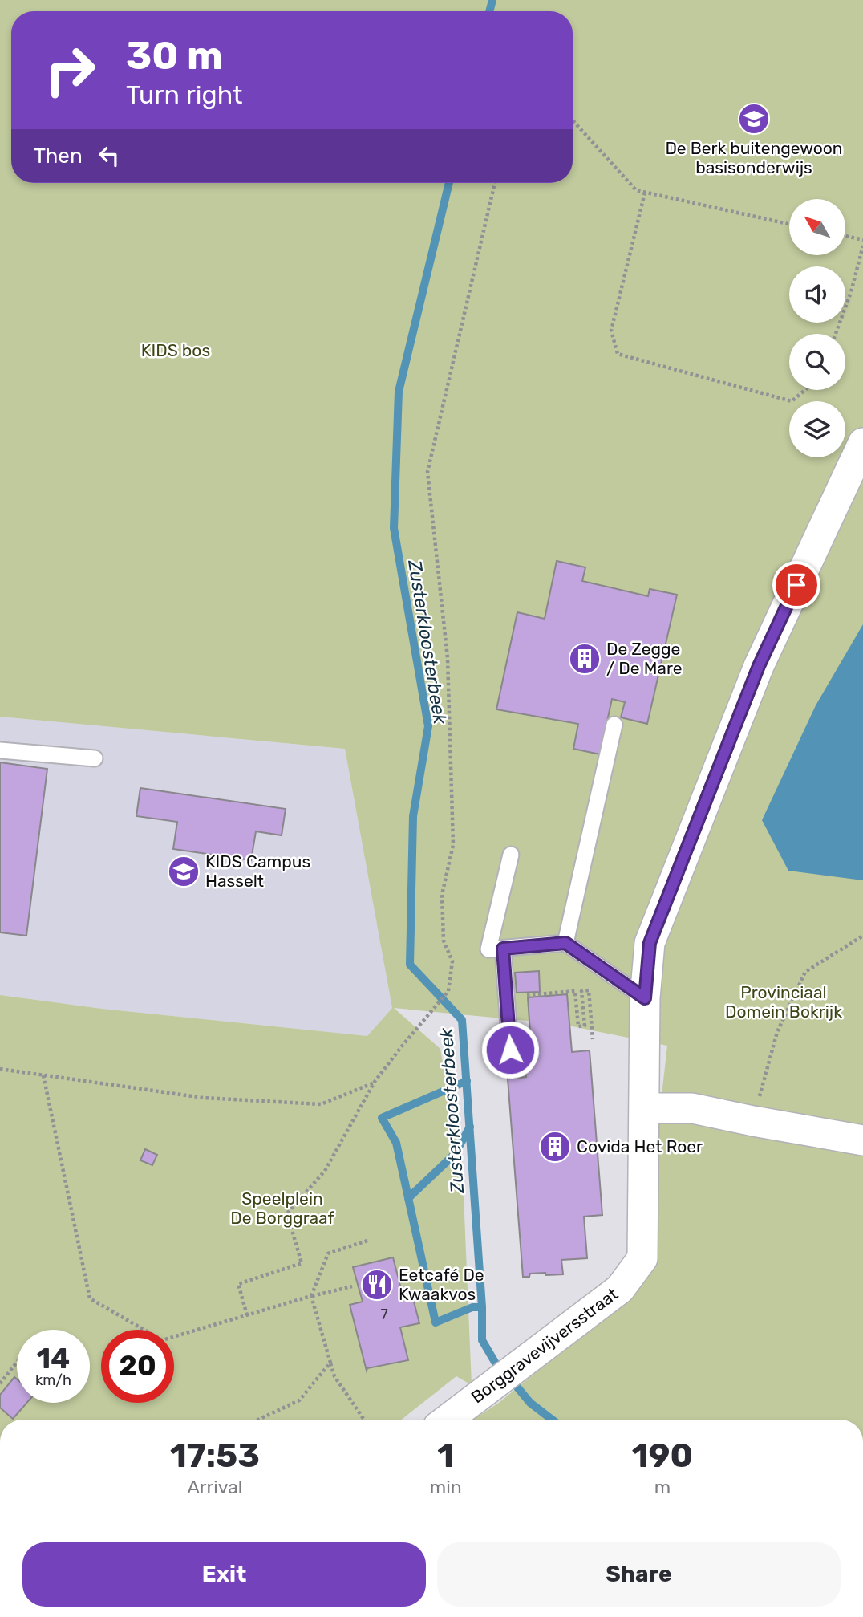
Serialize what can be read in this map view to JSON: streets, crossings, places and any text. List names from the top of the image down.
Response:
{
  "streets": {
    "street": ["Borggravevijversstraat"]
  },
  "water": ["Zusterkloosterbeek"],
  "parks": ["KIDS bos", "Provinciaal Domein Bokrijk", "Speelplein De Borggraaf"],
  "places": {
    "school or university": ["De Berk buitengewoon basisonderwijs", "KIDS Campus Hasselt"],
    "building": ["De Zegge / De Mare", "Covida Het Roer"],
    "restaurant": ["Eetcafé De Kwaakvos"]
  },
  "house_numbers": ["7"],
  "north": "top left",
  "page": {
    "turn": ["30 m", "Turn right"],
    "then": "Then",
    "speed": "14 km/h",
    "limit": "20",
    "eta": [
      "17:53",
      "Arrival",
      "1",
      "min",
      "190",
      "m"
    ],
    "buttons": ["Exit", "Share"]
  }
}
